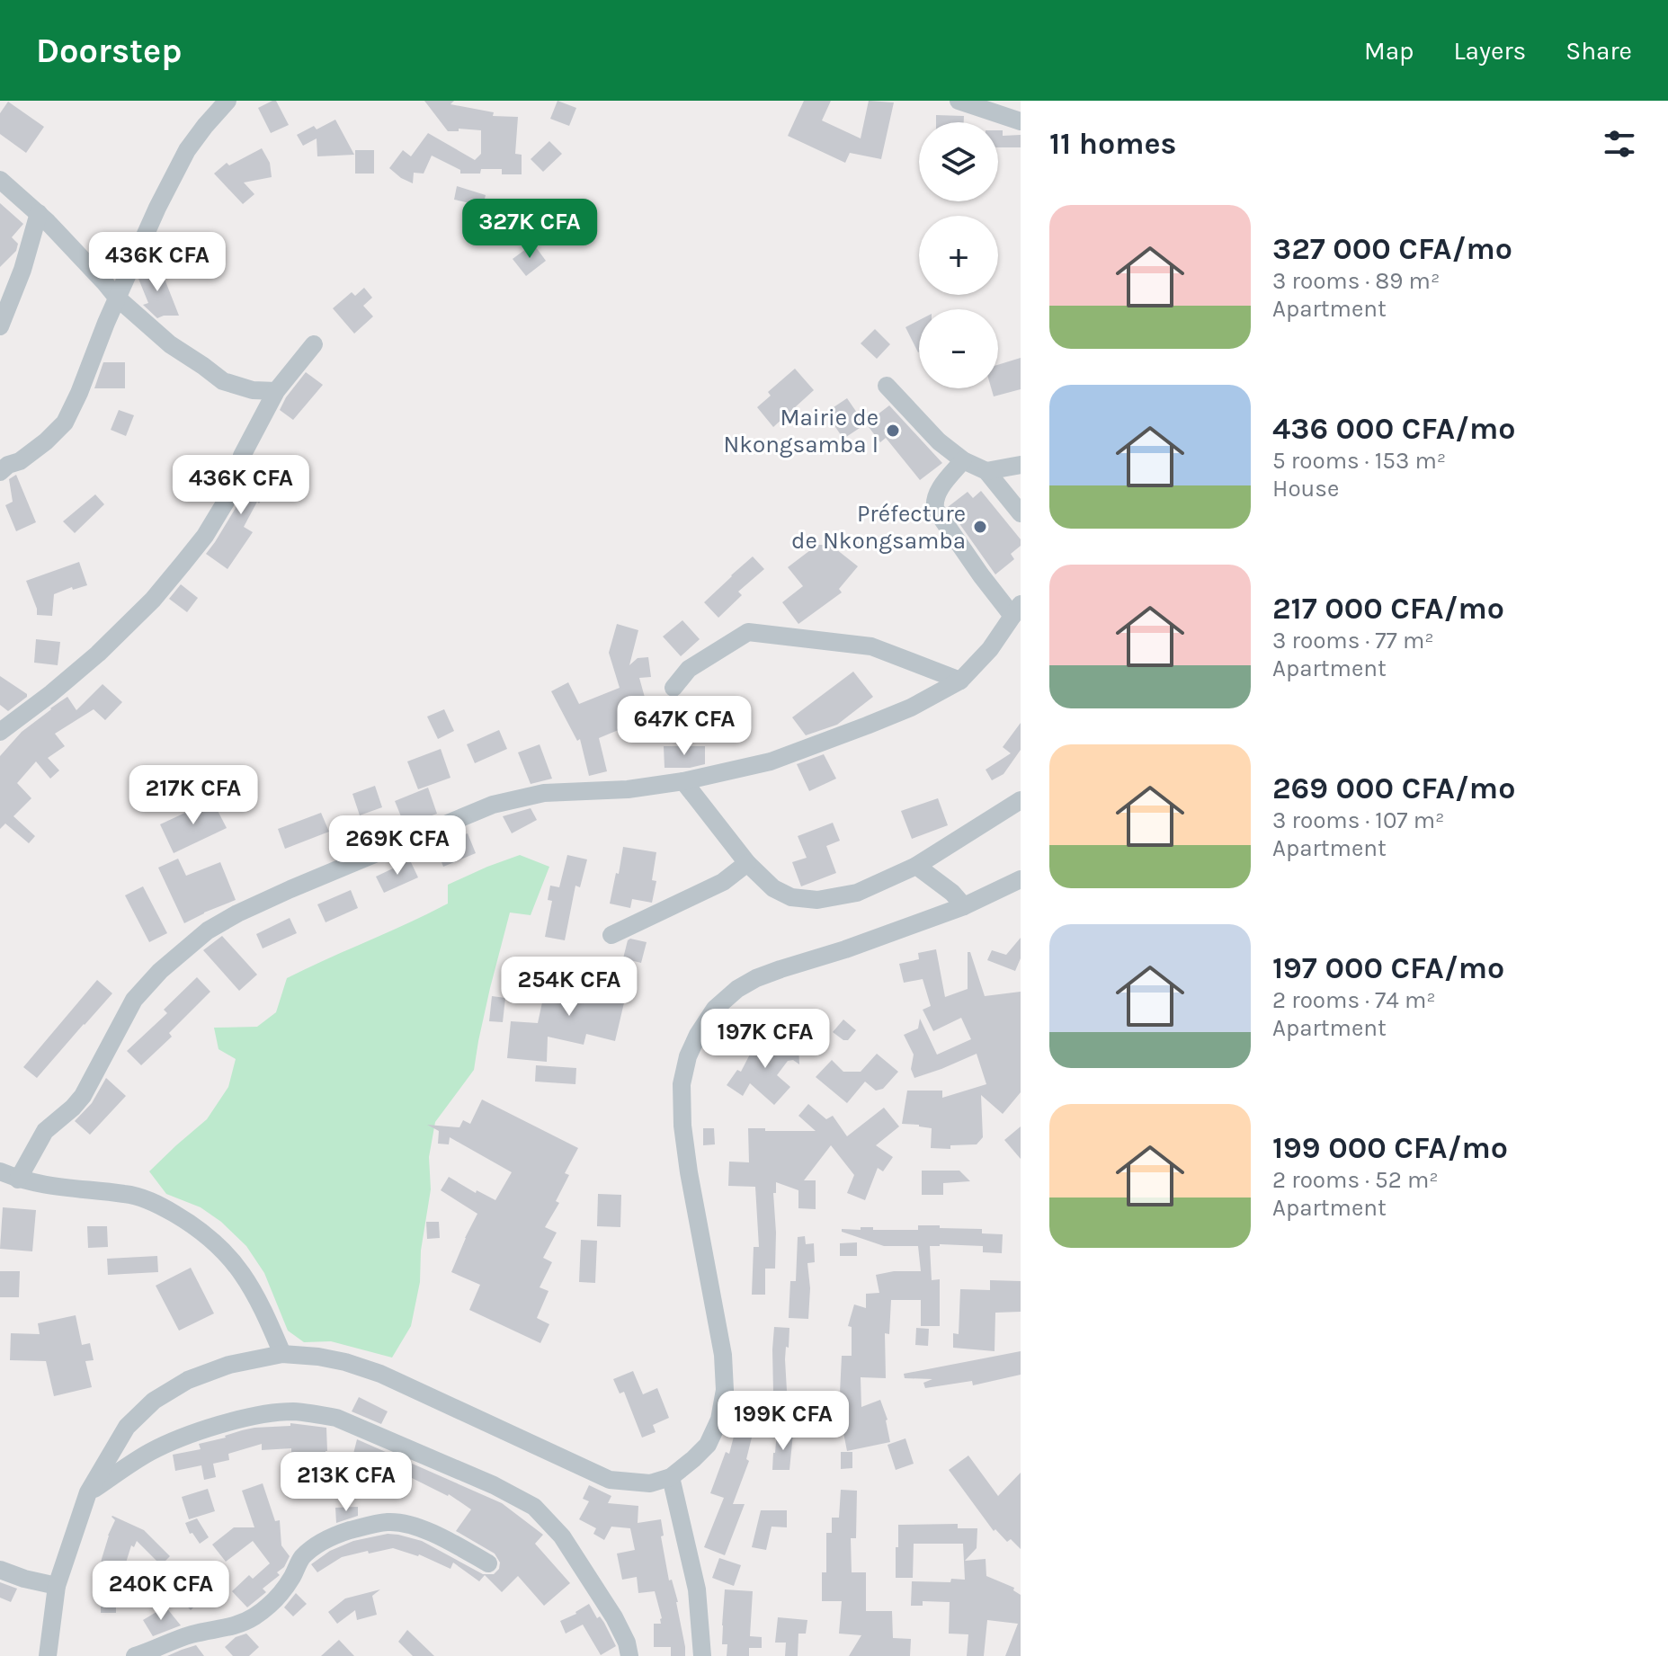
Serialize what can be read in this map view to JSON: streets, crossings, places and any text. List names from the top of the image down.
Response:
{
  "places": ["Mairie de Nkongsamba I", "Préfecture de Nkongsamba"],
  "page": {
    "header": "Doorstep",
    "nav": ["Map", "Layers", "Share"],
    "heading": "11 homes",
    "map_buttons": ["+", "−"],
    "list": [
      {
        "name": "327 000 CFA/mo",
        "note": "3 rooms · 89 m² · Apartment"
      },
      {
        "name": "436 000 CFA/mo",
        "note": "5 rooms · 153 m² · House"
      },
      {
        "name": "217 000 CFA/mo",
        "note": "3 rooms · 77 m² · Apartment"
      },
      {
        "name": "269 000 CFA/mo",
        "note": "3 rooms · 107 m² · Apartment"
      },
      {
        "name": "197 000 CFA/mo",
        "note": "2 rooms · 74 m² · Apartment"
      },
      {
        "name": "199 000 CFA/mo",
        "note": "2 rooms · 52 m² · Apartment"
      }
    ],
    "price": [
      "327K CFA",
      "436K CFA",
      "436K CFA",
      "647K CFA",
      "217K CFA",
      "269K CFA",
      "254K CFA",
      "197K CFA",
      "199K CFA",
      "213K CFA",
      "240K CFA"
    ]
  }
}
